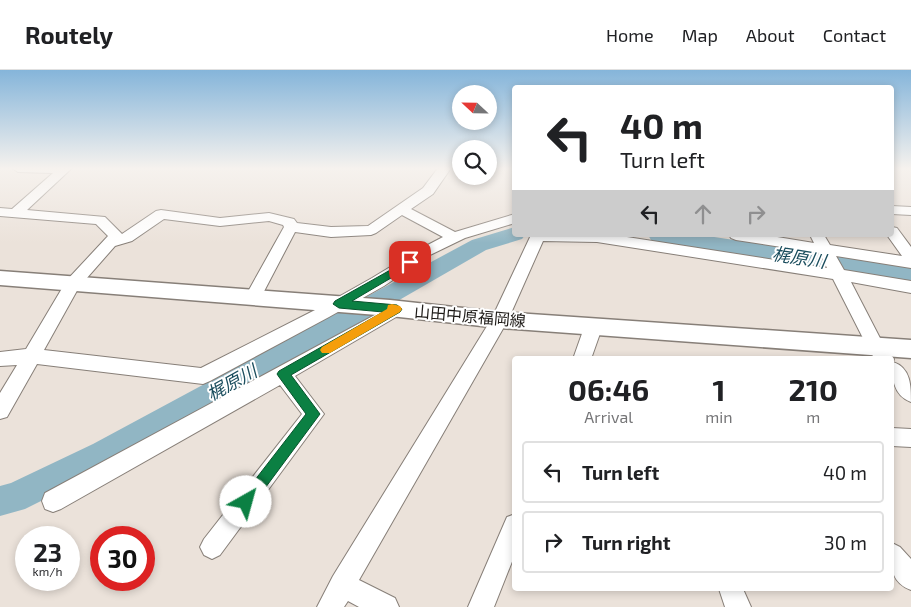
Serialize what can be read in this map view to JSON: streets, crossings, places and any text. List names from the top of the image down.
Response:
{
  "streets": {
    "main road": ["山田中原福岡線"]
  },
  "water": ["梶原川"],
  "north": "left",
  "page": {
    "header": "Routely",
    "nav": [
      "Home",
      "Map",
      "About",
      "Contact"
    ],
    "turn": ["40 m", "Turn left"],
    "eta": [
      "06:46",
      "Arrival",
      "1",
      "min",
      "210",
      "m"
    ],
    "list": [
      {
        "name": "Turn left",
        "value": "40 m"
      },
      {
        "name": "Turn right",
        "value": "30 m"
      }
    ],
    "speed": "23 km/h",
    "limit": "30"
  }
}
